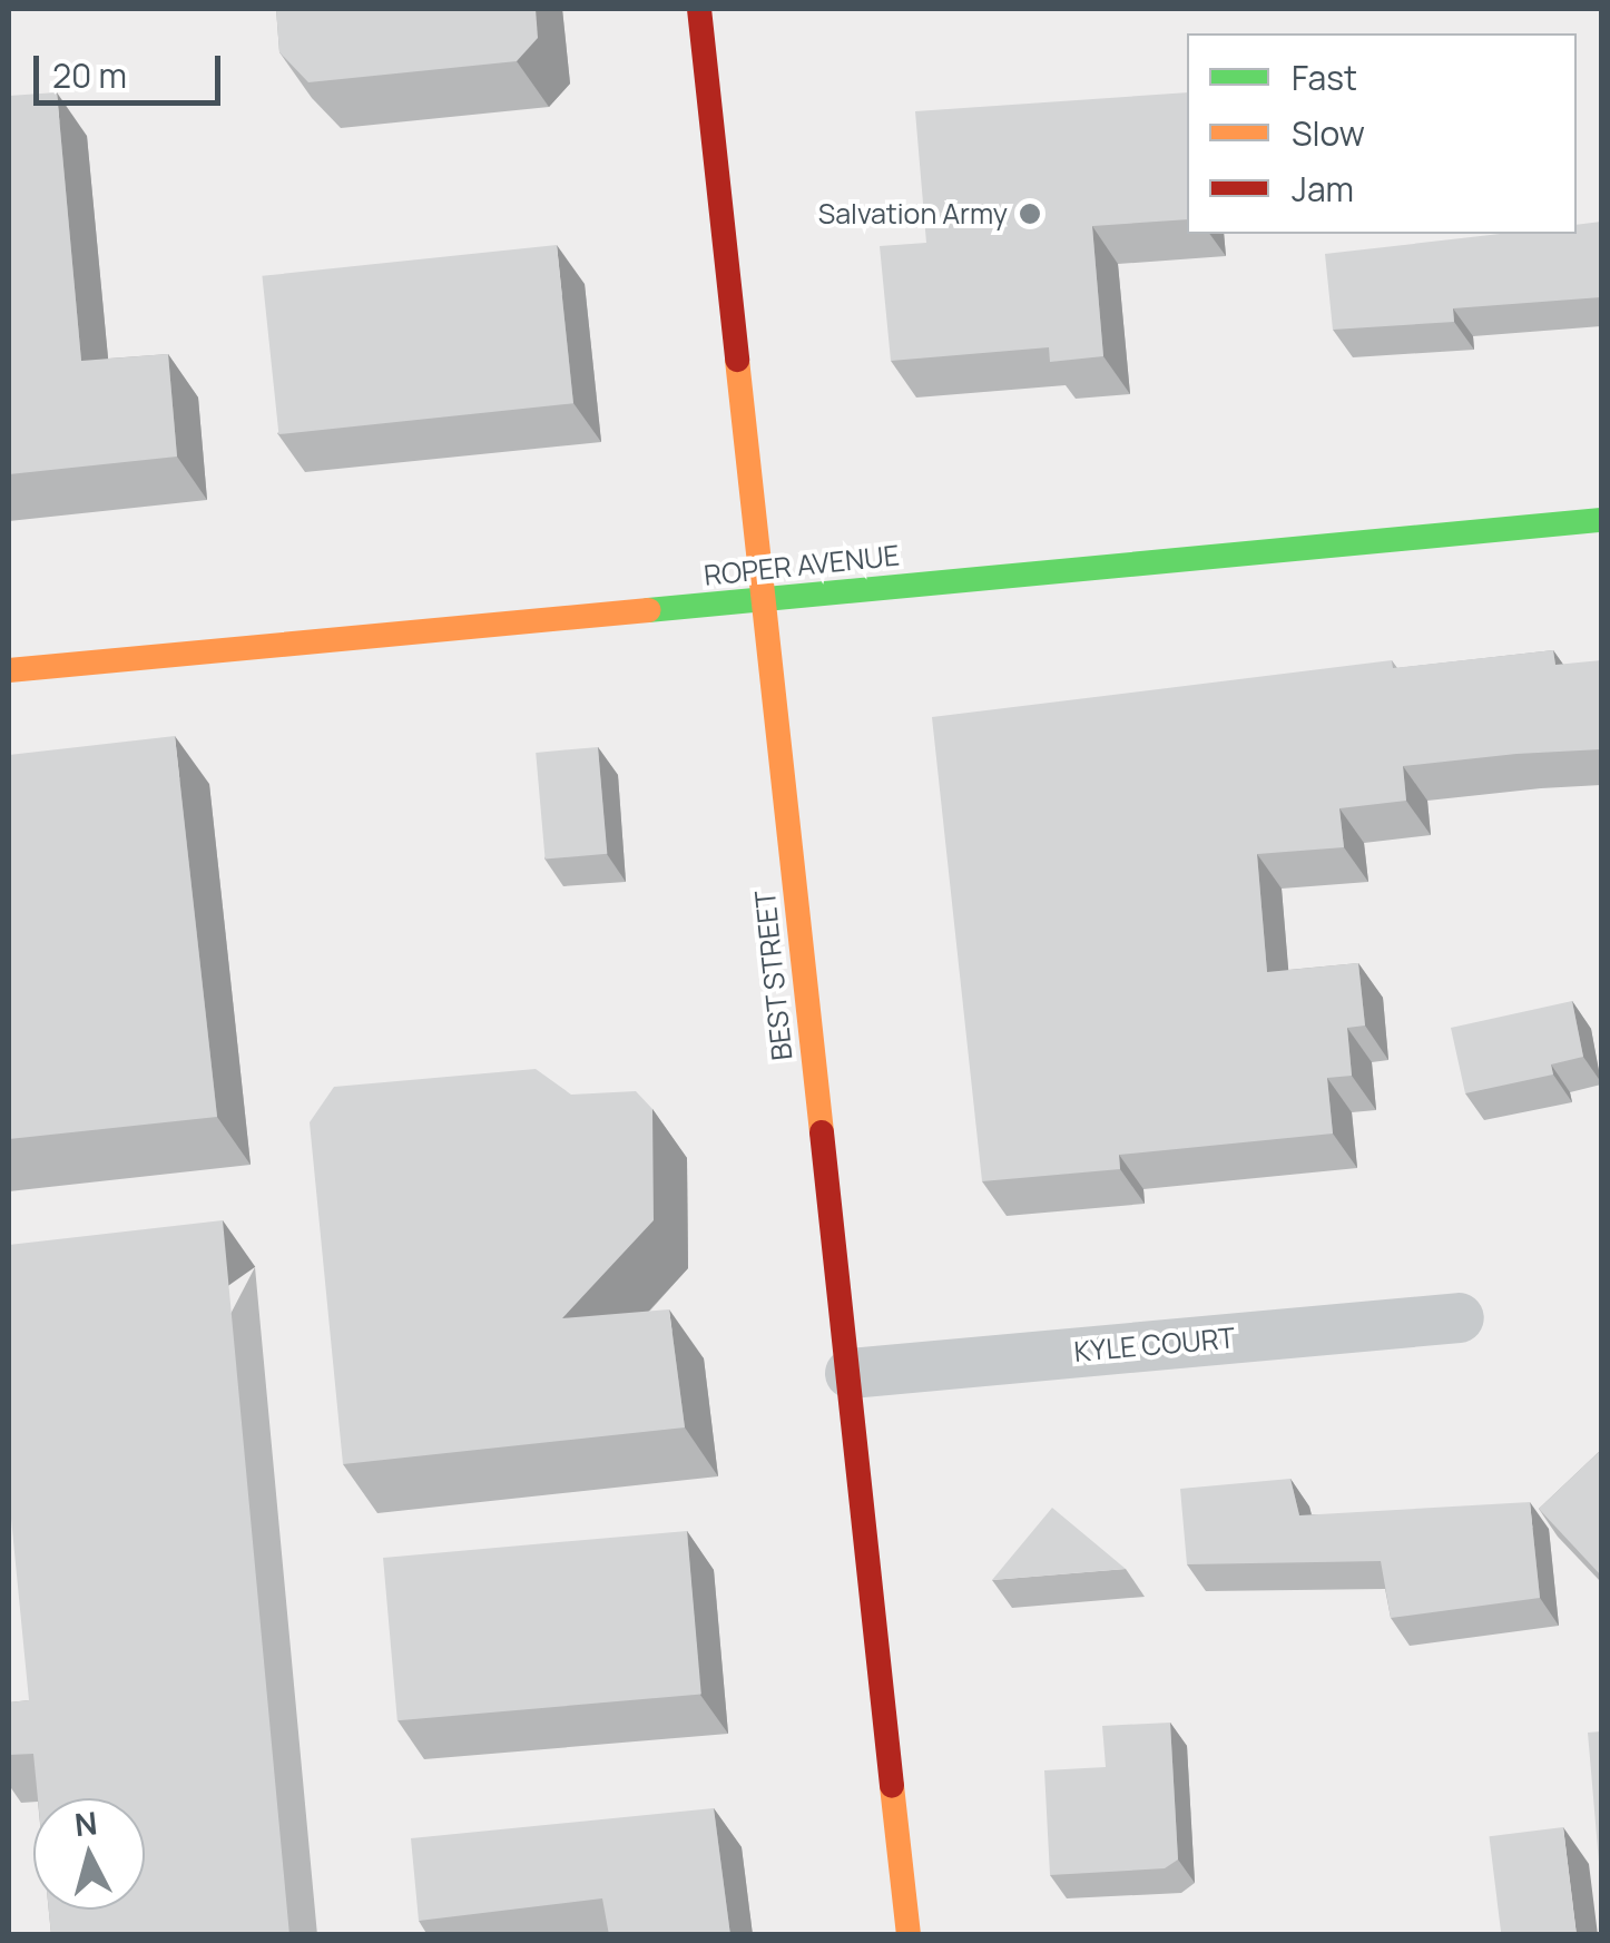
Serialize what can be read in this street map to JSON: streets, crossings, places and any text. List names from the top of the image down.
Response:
{
  "streets": {
    "street": ["ROPER AVENUE", "BEST STREET", "KYLE COURT"]
  },
  "crossings": [
    ["ROPER AVENUE", "BEST STREET"],
    ["BEST STREET", "KYLE COURT"]
  ],
  "places": ["Salvation Army"],
  "legend": ["Fast", "Slow", "Jam"],
  "scale_bar": "20 m",
  "north": "top"
}
